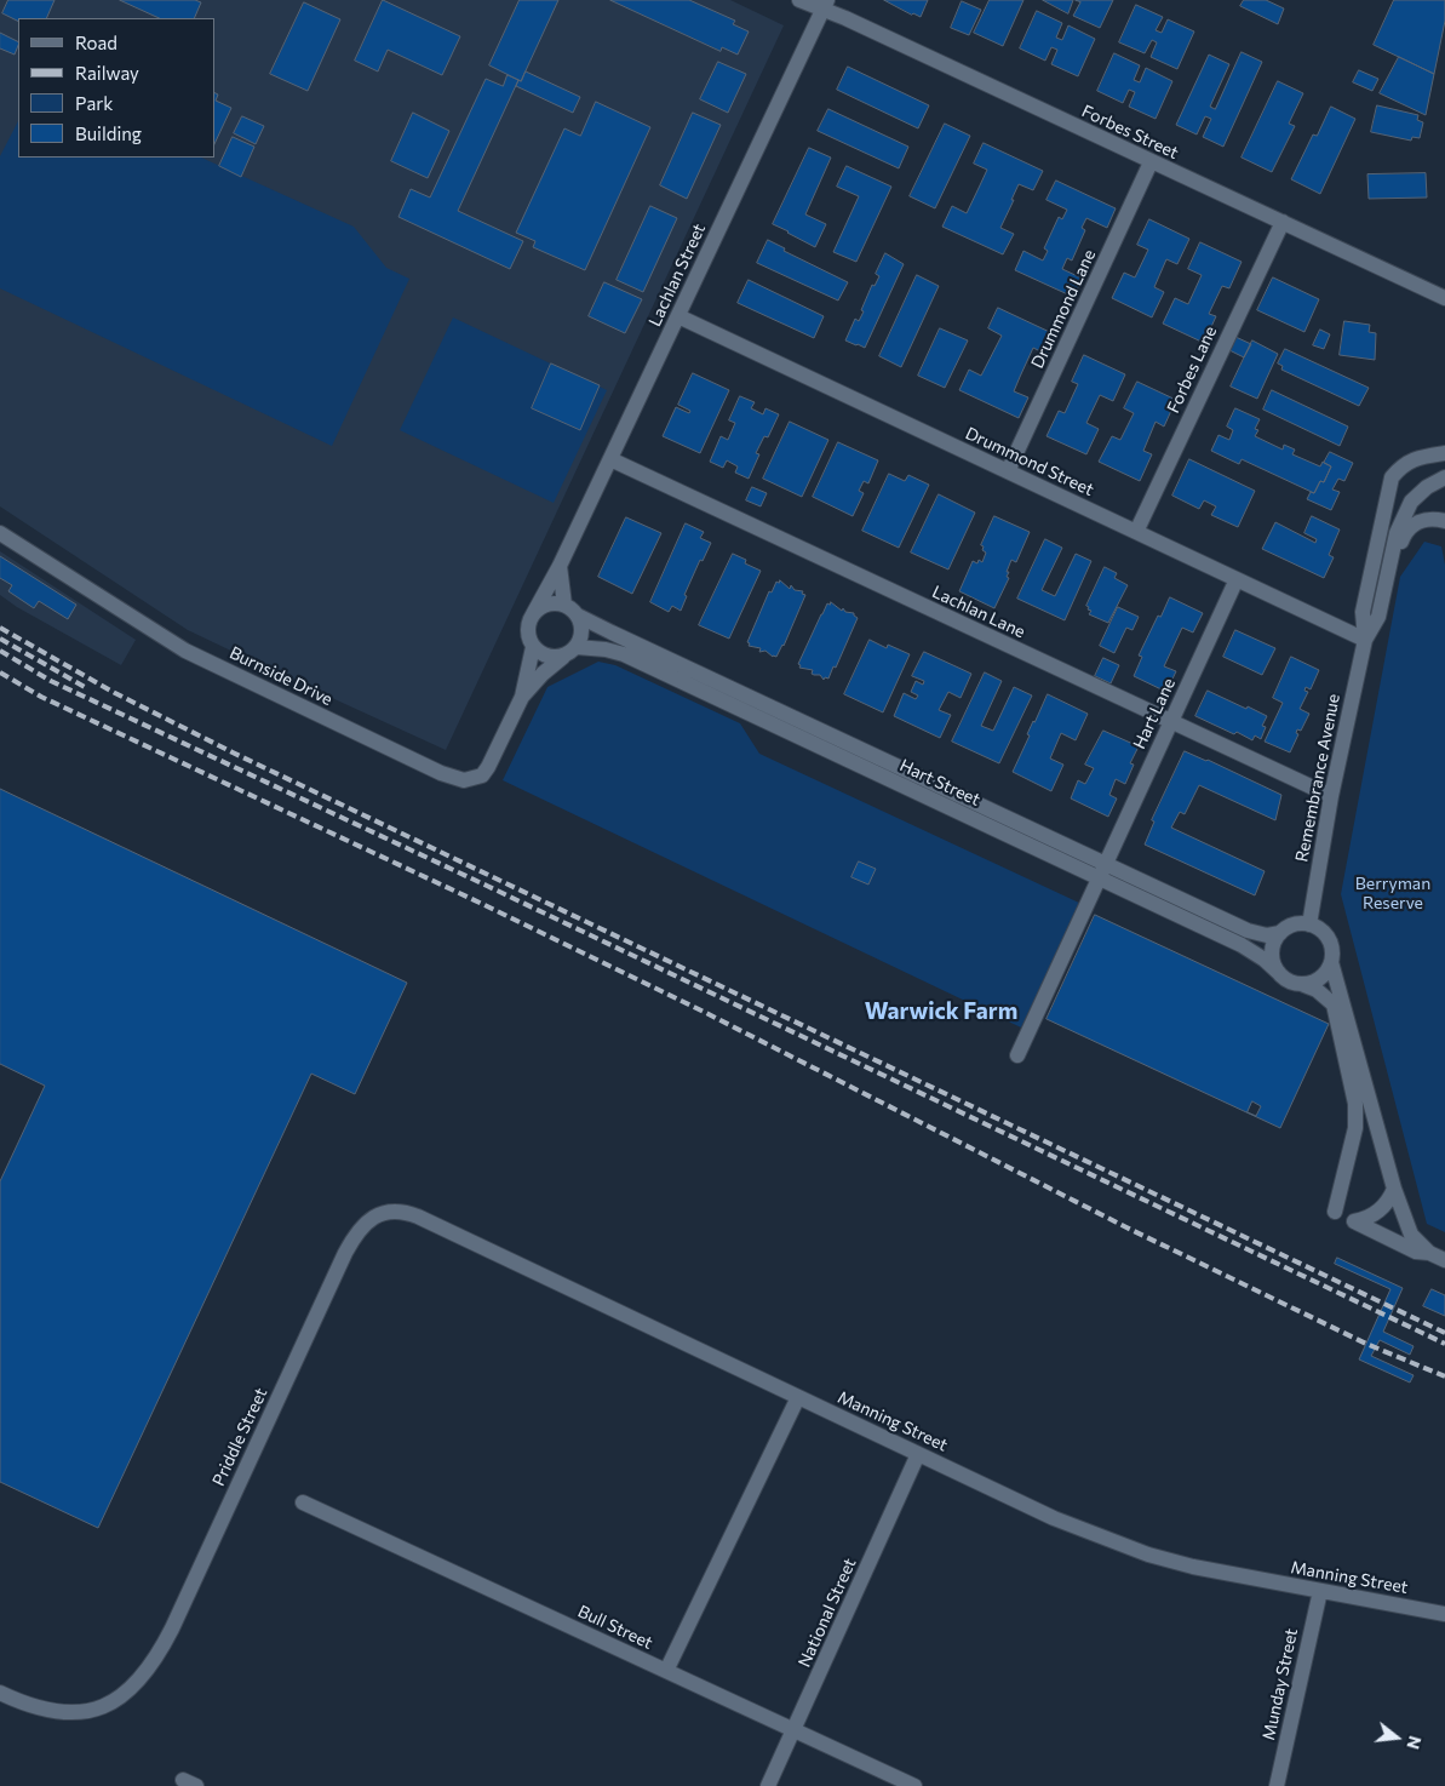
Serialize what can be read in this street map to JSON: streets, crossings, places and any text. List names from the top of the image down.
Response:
{
  "streets": {
    "street": [
      "Forbes Street",
      "Lachlan Street",
      "Drummond Lane",
      "Forbes Lane",
      "Drummond Street",
      "Lachlan Lane",
      "Burnside Drive",
      "Hart Lane",
      "Remembrance Avenue",
      "Hart Street",
      "Manning Street",
      "Priddle Street",
      "National Street",
      "Bull Street",
      "Munday Street"
    ]
  },
  "crossings": [
    ["Forbes Street", "Lachlan Street"],
    ["Forbes Street", "Drummond Lane"],
    ["Forbes Street", "Forbes Lane"],
    ["Lachlan Street", "Drummond Street"],
    ["Lachlan Street", "Lachlan Lane"],
    ["Drummond Lane", "Drummond Street"],
    ["Forbes Lane", "Drummond Street"],
    ["Drummond Street", "Hart Lane"],
    ["Drummond Street", "Remembrance Avenue"],
    ["Lachlan Lane", "Hart Lane"],
    ["Lachlan Lane", "Remembrance Avenue"],
    ["Burnside Drive", "Hart Street"],
    ["Hart Lane", "Hart Street"],
    ["Remembrance Avenue", "Hart Street"],
    ["Manning Street", "Priddle Street"],
    ["Manning Street", "National Street"],
    ["Manning Street", "Munday Street"],
    ["National Street", "Bull Street"]
  ],
  "districts": ["Warwick Farm"],
  "parks": ["Berryman Reserve"],
  "legend": [
    "Road",
    "Railway",
    "Park",
    "Building"
  ],
  "north": "right"
}
